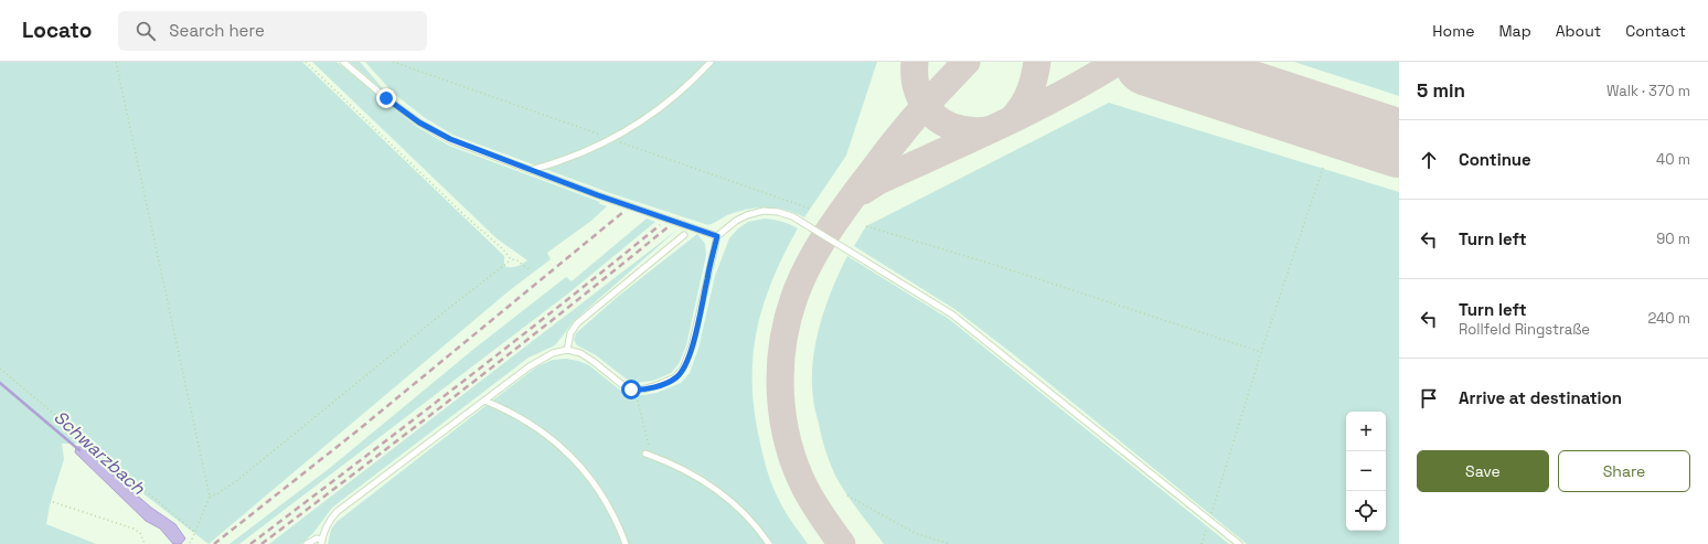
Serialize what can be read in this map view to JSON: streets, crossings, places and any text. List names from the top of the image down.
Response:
{
  "water": ["Schwarzbach"],
  "page": {
    "header": "Locato",
    "search": "Search here",
    "nav": [
      "Home",
      "Map",
      "About",
      "Contact"
    ],
    "heading": ["5 min", "Walk · 370 m"],
    "list": [
      ["Continue", "40 m"],
      ["Turn left", "90 m"],
      ["Turn left", "Rollfeld Ringstraße", "240 m"],
      "Arrive at destination"
    ],
    "map_buttons": ["+", "−"],
    "buttons": ["Save", "Share"]
  }
}
